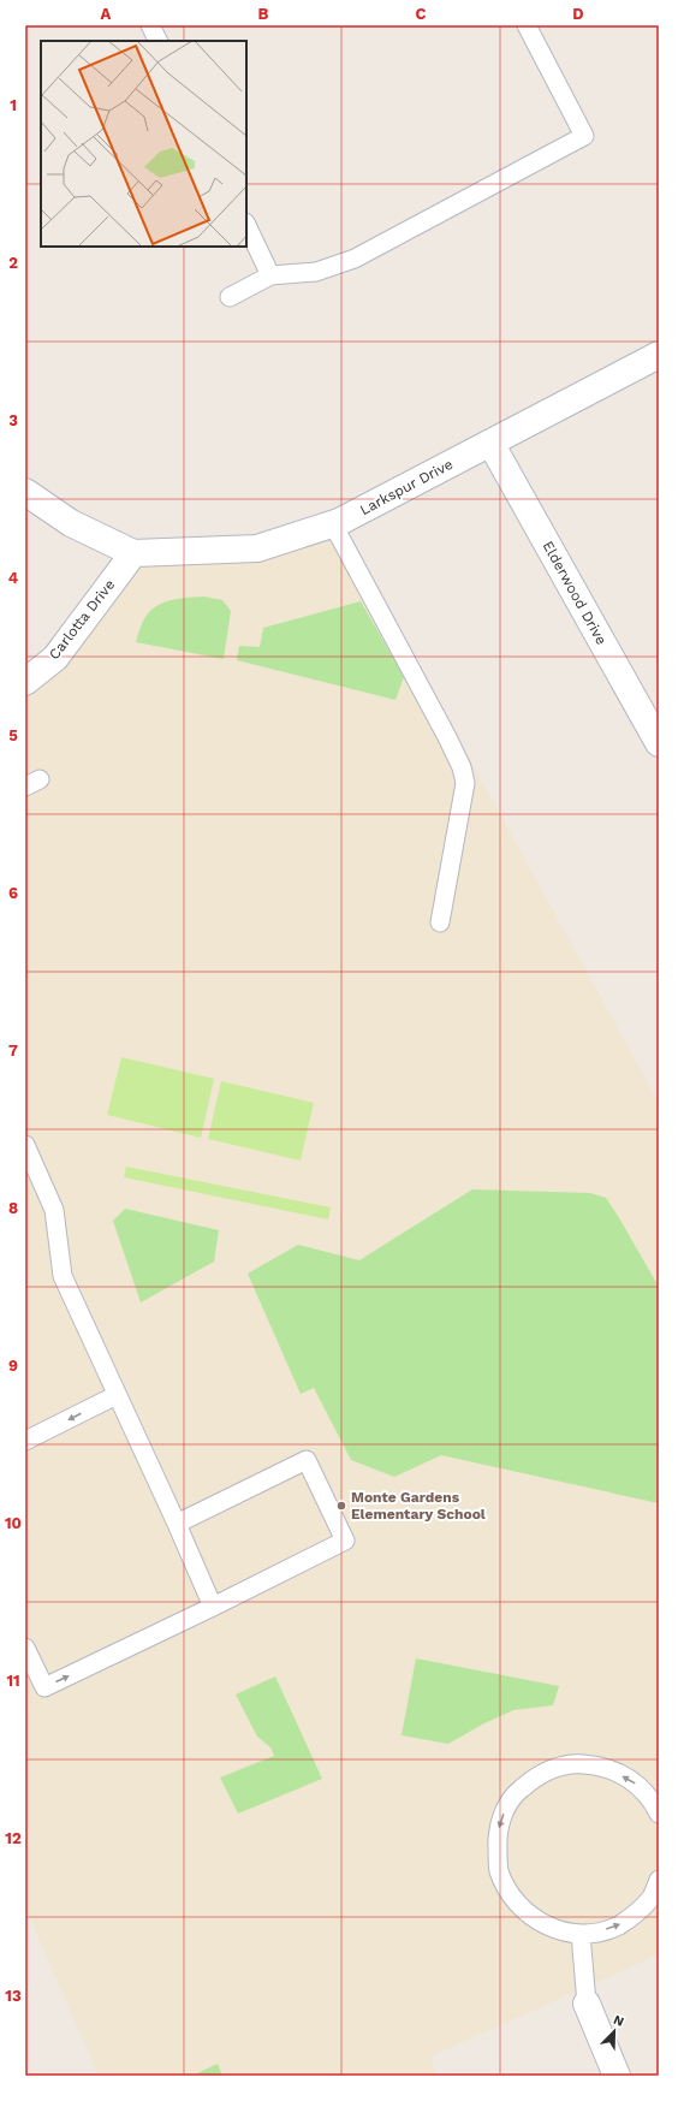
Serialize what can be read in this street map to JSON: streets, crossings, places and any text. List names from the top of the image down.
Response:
{
  "streets": {
    "street": ["Larkspur Drive", "Elderwood Drive", "Carlotta Drive"]
  },
  "crossings": [
    ["Larkspur Drive", "Elderwood Drive"],
    ["Larkspur Drive", "Carlotta Drive"]
  ],
  "places": ["Monte Gardens Elementary School"],
  "north": "top right",
  "grid": {
    "columns": [
      "A",
      "B",
      "C",
      "D"
    ],
    "rows": [
      "1",
      "2",
      "3",
      "4",
      "5",
      "6",
      "7",
      "8",
      "9",
      "10",
      "11",
      "12",
      "13"
    ]
  }
}
